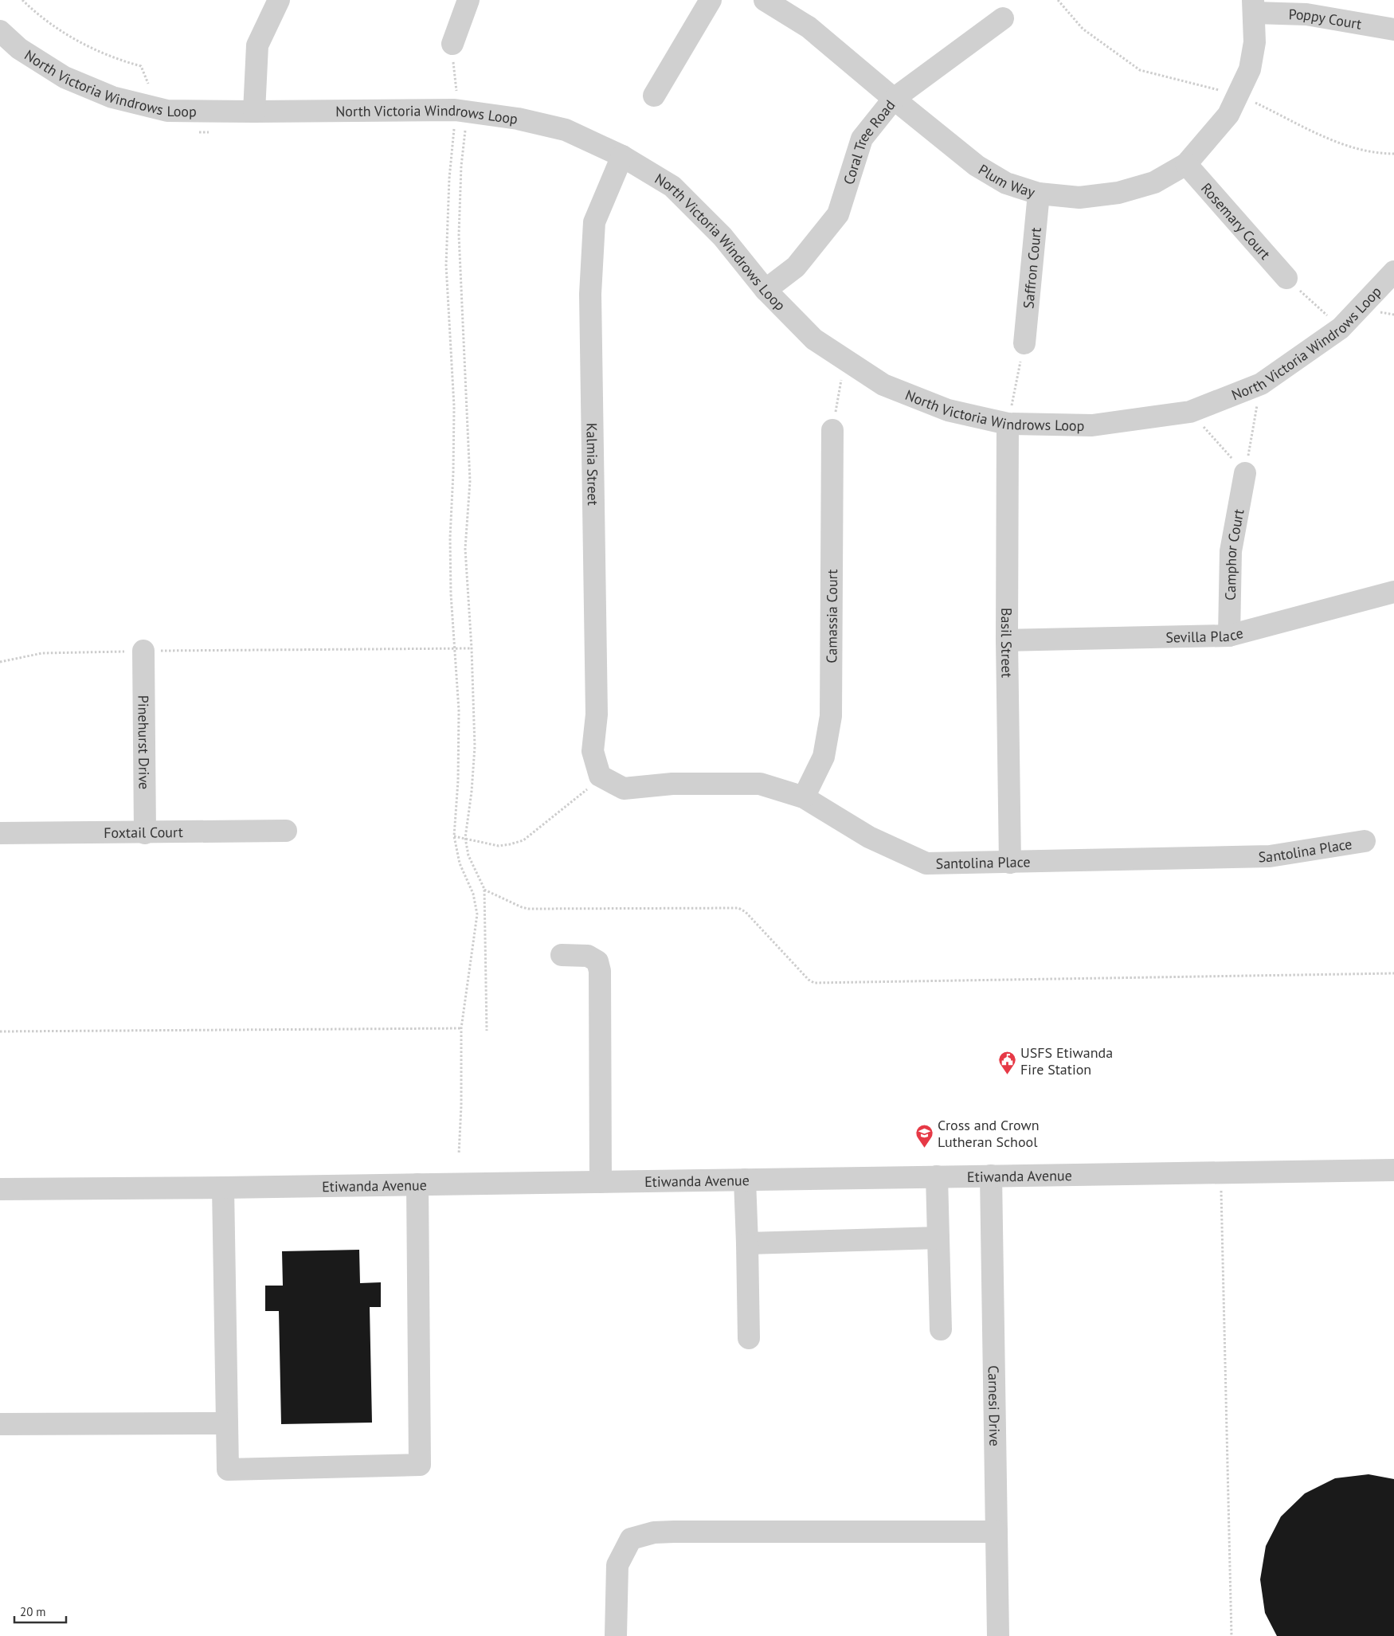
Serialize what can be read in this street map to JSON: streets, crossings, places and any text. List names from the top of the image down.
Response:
{
  "streets": {
    "street": [
      "Poppy Court",
      "North Victoria Windrows Loop",
      "Coral Tree Road",
      "Plum Way",
      "Rosemary Court",
      "Saffron Court",
      "Kalmia Street",
      "Camphor Court",
      "Camassia Court",
      "Sevilla Place",
      "Basil Street",
      "Pinehurst Drive",
      "Foxtail Court",
      "Santolina Place",
      "Etiwanda Avenue",
      "Carnesi Drive"
    ]
  },
  "crossings": [
    ["Poppy Court", "Plum Way"],
    ["North Victoria Windrows Loop", "Coral Tree Road"],
    ["North Victoria Windrows Loop", "Kalmia Street"],
    ["North Victoria Windrows Loop", "Basil Street"],
    ["Coral Tree Road", "Plum Way"],
    ["Plum Way", "Rosemary Court"],
    ["Plum Way", "Saffron Court"],
    ["Kalmia Street", "Santolina Place"],
    ["Camphor Court", "Sevilla Place"],
    ["Camassia Court", "Santolina Place"],
    ["Sevilla Place", "Basil Street"],
    ["Basil Street", "Santolina Place"],
    ["Pinehurst Drive", "Foxtail Court"],
    ["Etiwanda Avenue", "Carnesi Drive"]
  ],
  "places": {
    "public building": ["USFS Etiwanda Fire Station"],
    "school or university": ["Cross and Crown Lutheran School"]
  },
  "scale_bar": "20 m"
}
